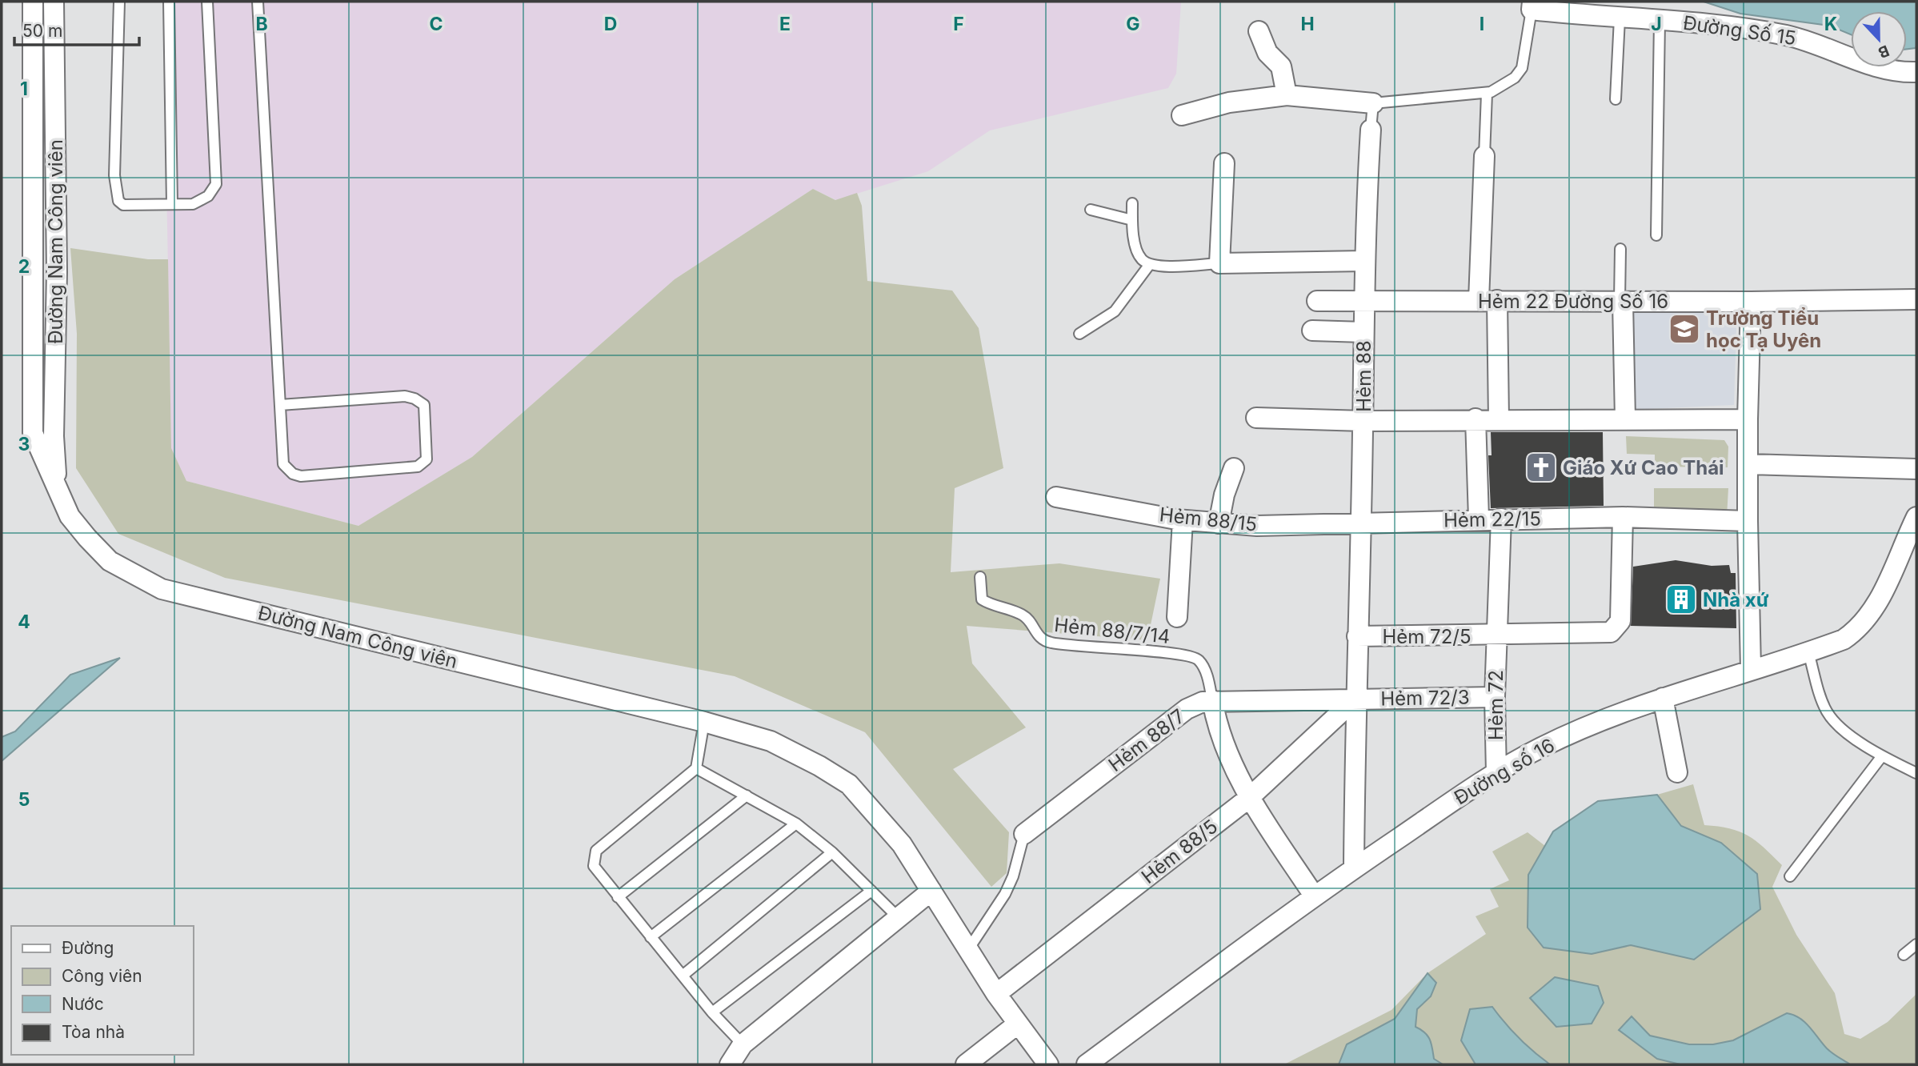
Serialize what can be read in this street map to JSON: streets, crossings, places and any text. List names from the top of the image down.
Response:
{
  "streets": {
    "street": [
      "Đường Số 15",
      "Đường Nam Công viên",
      "Hẻm 22 Đường Số 16",
      "Hẻm 88",
      "Hẻm 88/15",
      "Hẻm 22/15",
      "Hẻm 72/5",
      "Hẻm 72/3",
      "Hẻm 72",
      "Hẻm 88/7",
      "Đường số 16",
      "Hẻm 88/5"
    ],
    "lane": ["Hẻm 88/7/14"]
  },
  "crossings": [
    ["Đường Nam Công viên", "Hẻm 88/5"],
    ["Hẻm 22 Đường Số 16", "Hẻm 88"],
    ["Hẻm 88", "Hẻm 88/15"],
    ["Hẻm 88", "Hẻm 22/15"],
    ["Hẻm 88", "Hẻm 72/5"],
    ["Hẻm 88", "Hẻm 72/3"],
    ["Hẻm 88", "Hẻm 88/7"],
    ["Hẻm 88", "Đường số 16"],
    ["Hẻm 88", "Hẻm 88/5"],
    ["Hẻm 88/15", "Hẻm 22/15"],
    ["Hẻm 22/15", "Hẻm 72/5"],
    ["Hẻm 22/15", "Hẻm 72"],
    ["Hẻm 88/7/14", "Hẻm 88/7"],
    ["Hẻm 72/5", "Hẻm 72"],
    ["Hẻm 72/3", "Hẻm 72"],
    ["Hẻm 72/3", "Hẻm 88/7"],
    ["Hẻm 72/3", "Hẻm 88/5"],
    ["Hẻm 72", "Đường số 16"],
    ["Hẻm 88/7", "Hẻm 88/5"]
  ],
  "places": {
    "school or university": ["Trường Tiểu học Tạ Uyên"],
    "church": ["Giáo Xứ Cao Thái"],
    "building": ["Nhà xứ"]
  },
  "legend": [
    "Đường",
    "Công viên",
    "Nước",
    "Tòa nhà"
  ],
  "scale_bar": "50 m",
  "north": "bottom",
  "grid": {
    "columns": [
      "B",
      "C",
      "D",
      "E",
      "F",
      "G",
      "H",
      "I",
      "J",
      "K"
    ],
    "rows": [
      "1",
      "2",
      "3",
      "4",
      "5"
    ]
  }
}
